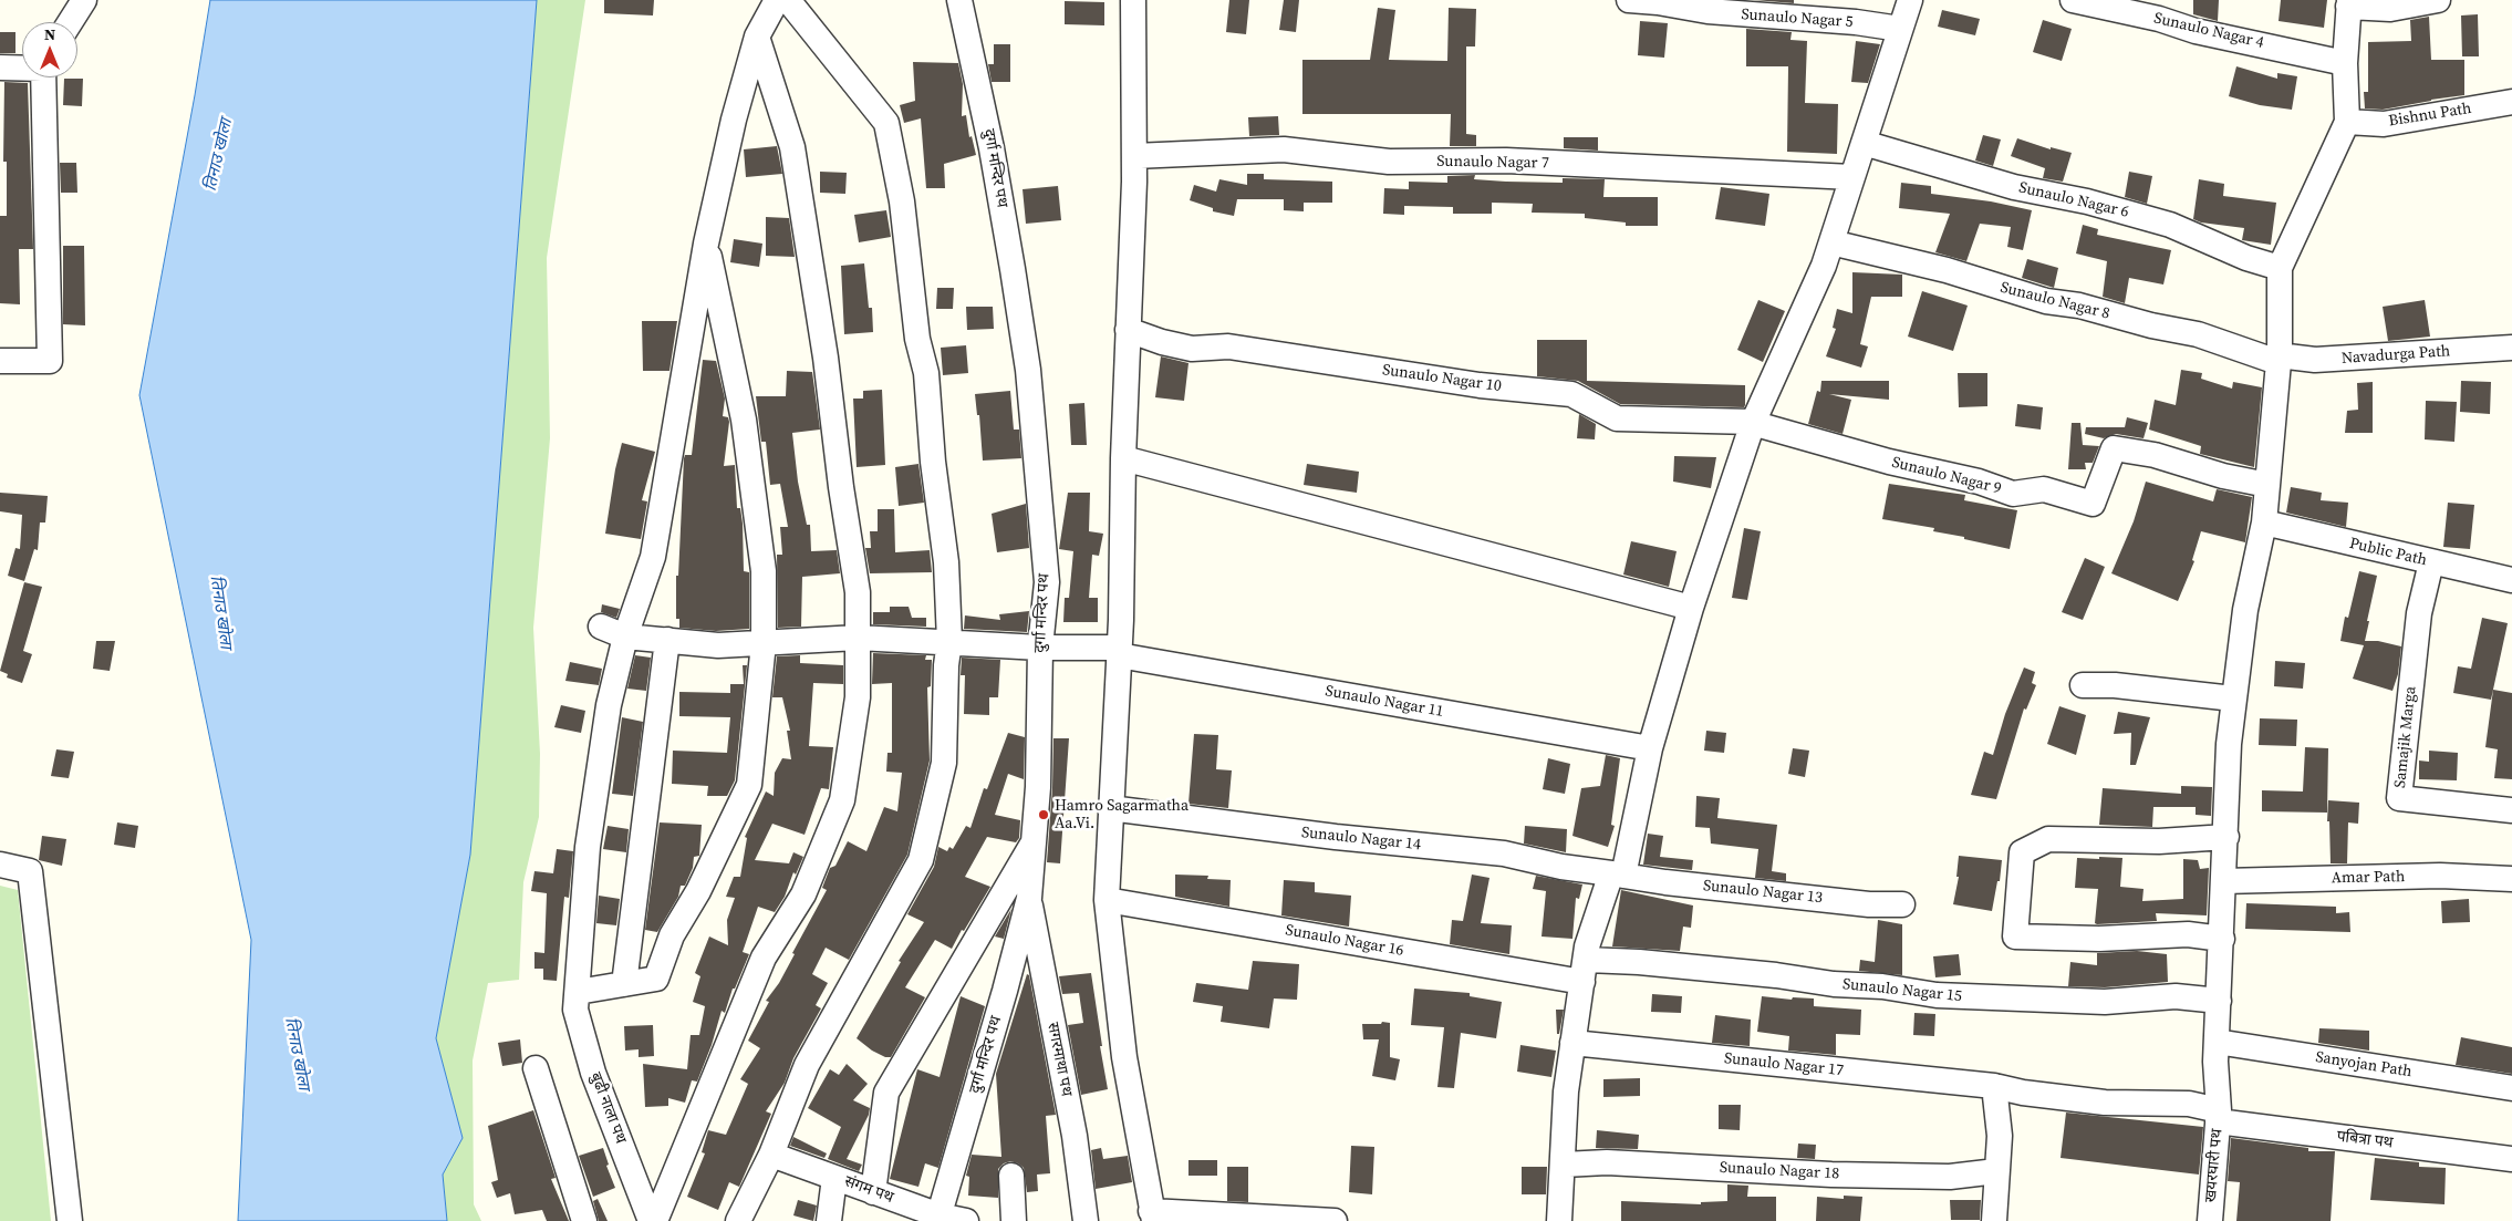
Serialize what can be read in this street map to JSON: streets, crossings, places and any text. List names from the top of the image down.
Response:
{
  "streets": {
    "street": [
      "Sunaulo Nagar 5",
      "Sunaulo Nagar 4",
      "Bishnu Path",
      "Sunaulo Nagar 7",
      "दुर्गा मन्दिर पथ",
      "Sunaulo Nagar 6",
      "Sunaulo Nagar 8",
      "Navadurga Path",
      "Sunaulo Nagar 10",
      "Sunaulo Nagar 9",
      "Public Path",
      "Sunaulo Nagar 11",
      "Samajik Marga",
      "Sunaulo Nagar 14",
      "Amar Path",
      "Sunaulo Nagar 13",
      "Sunaulo Nagar 16",
      "Sunaulo Nagar 15",
      "सगरमाथा पथ",
      "Sunaulo Nagar 17",
      "Sanyojan Path",
      "बुढी नाला पथ",
      "पबित्रा पथ",
      "खयरघारी पथ",
      "Sunaulo Nagar 18",
      "संगम पथ"
    ]
  },
  "crossings": [
    ["दुर्गा मन्दिर पथ", "Sunaulo Nagar 11"],
    ["दुर्गा मन्दिर पथ", "सगरमाथा पथ"],
    ["दुर्गा मन्दिर पथ", "संगम पथ"],
    ["Sunaulo Nagar 6", "खयरघारी पथ"],
    ["Sunaulo Nagar 8", "Navadurga Path"],
    ["Sunaulo Nagar 8", "खयरघारी पथ"],
    ["Navadurga Path", "खयरघारी पथ"],
    ["Sunaulo Nagar 10", "Sunaulo Nagar 9"],
    ["Sunaulo Nagar 9", "खयरघारी पथ"],
    ["Public Path", "Samajik Marga"],
    ["Public Path", "खयरघारी पथ"],
    ["Sunaulo Nagar 11", "बुढी नाला पथ"],
    ["Sunaulo Nagar 14", "Sunaulo Nagar 13"],
    ["Amar Path", "खयरघारी पथ"],
    ["Sunaulo Nagar 16", "Sunaulo Nagar 15"],
    ["Sunaulo Nagar 15", "खयरघारी पथ"],
    ["Sunaulo Nagar 17", "पबित्रा पथ"],
    ["Sunaulo Nagar 17", "खयरघारी पथ"],
    ["Sanyojan Path", "खयरघारी पथ"],
    ["पबित्रा पथ", "खयरघारी पथ"]
  ],
  "water": ["तिनाउ खोला"],
  "places": ["Hamro Sagarmatha Aa.Vi."],
  "north": "top"
}
